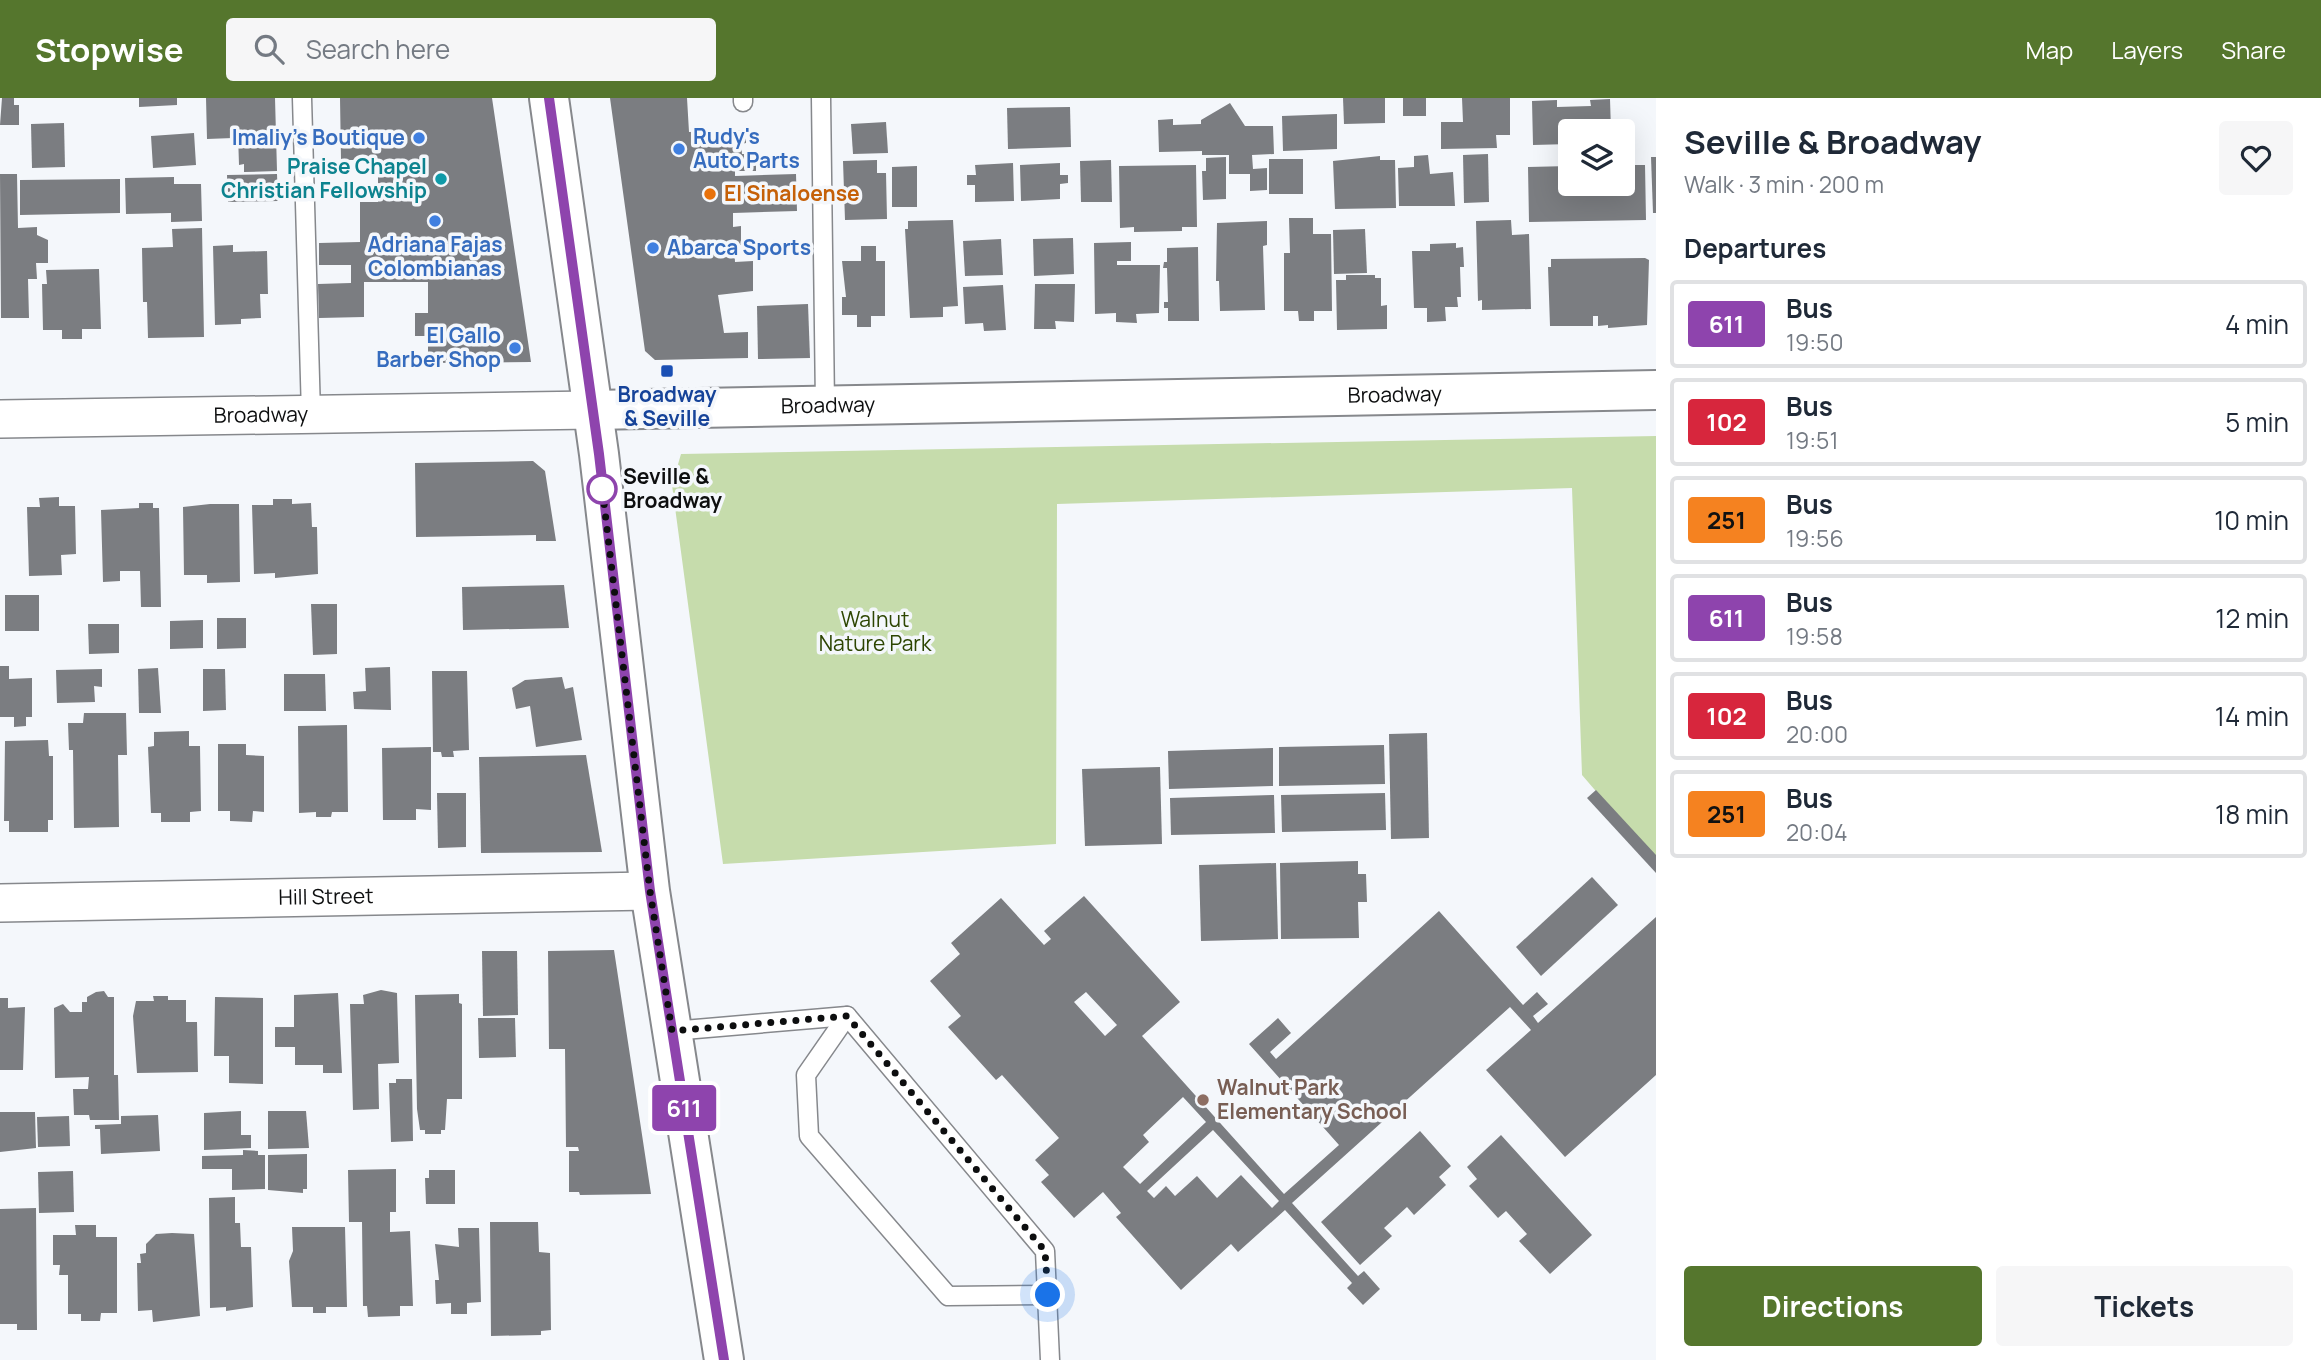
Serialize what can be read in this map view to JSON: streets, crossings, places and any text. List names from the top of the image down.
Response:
{
  "streets": {
    "street": ["Broadway", "Hill Street"]
  },
  "parks": ["Walnut Nature Park"],
  "places": {
    "other": [
      "Imaliy's Boutique",
      "Rudy's Auto Parts",
      "Praise Chapel Christian Fellowship",
      "El Sinaloense",
      "Adriana Fajas Colombianas",
      "Abarca Sports",
      "El Gallo Barber Shop",
      "Seville & Broadway",
      "Walnut Park Elementary School"
    ],
    "transit": ["Broadway & Seville"]
  },
  "lines": ["bus line 611"],
  "page": {
    "header": "Stopwise",
    "search": "Search here",
    "nav": ["Map", "Layers", "Share"],
    "on_map": "611",
    "heading": [
      ["Seville & Broadway", "Walk · 3 min · 200 m"],
      "Departures"
    ],
    "list": [
      {
        "mark": "611",
        "name": "Bus",
        "note": "19:50",
        "value": "4 min"
      },
      {
        "mark": "102",
        "name": "Bus",
        "note": "19:51",
        "value": "5 min"
      },
      {
        "mark": "251",
        "name": "Bus",
        "note": "19:56",
        "value": "10 min"
      },
      {
        "mark": "611",
        "name": "Bus",
        "note": "19:58",
        "value": "12 min"
      },
      {
        "mark": "102",
        "name": "Bus",
        "note": "20:00",
        "value": "14 min"
      },
      {
        "mark": "251",
        "name": "Bus",
        "note": "20:04",
        "value": "18 min"
      }
    ],
    "buttons": ["Directions", "Tickets"]
  }
}
